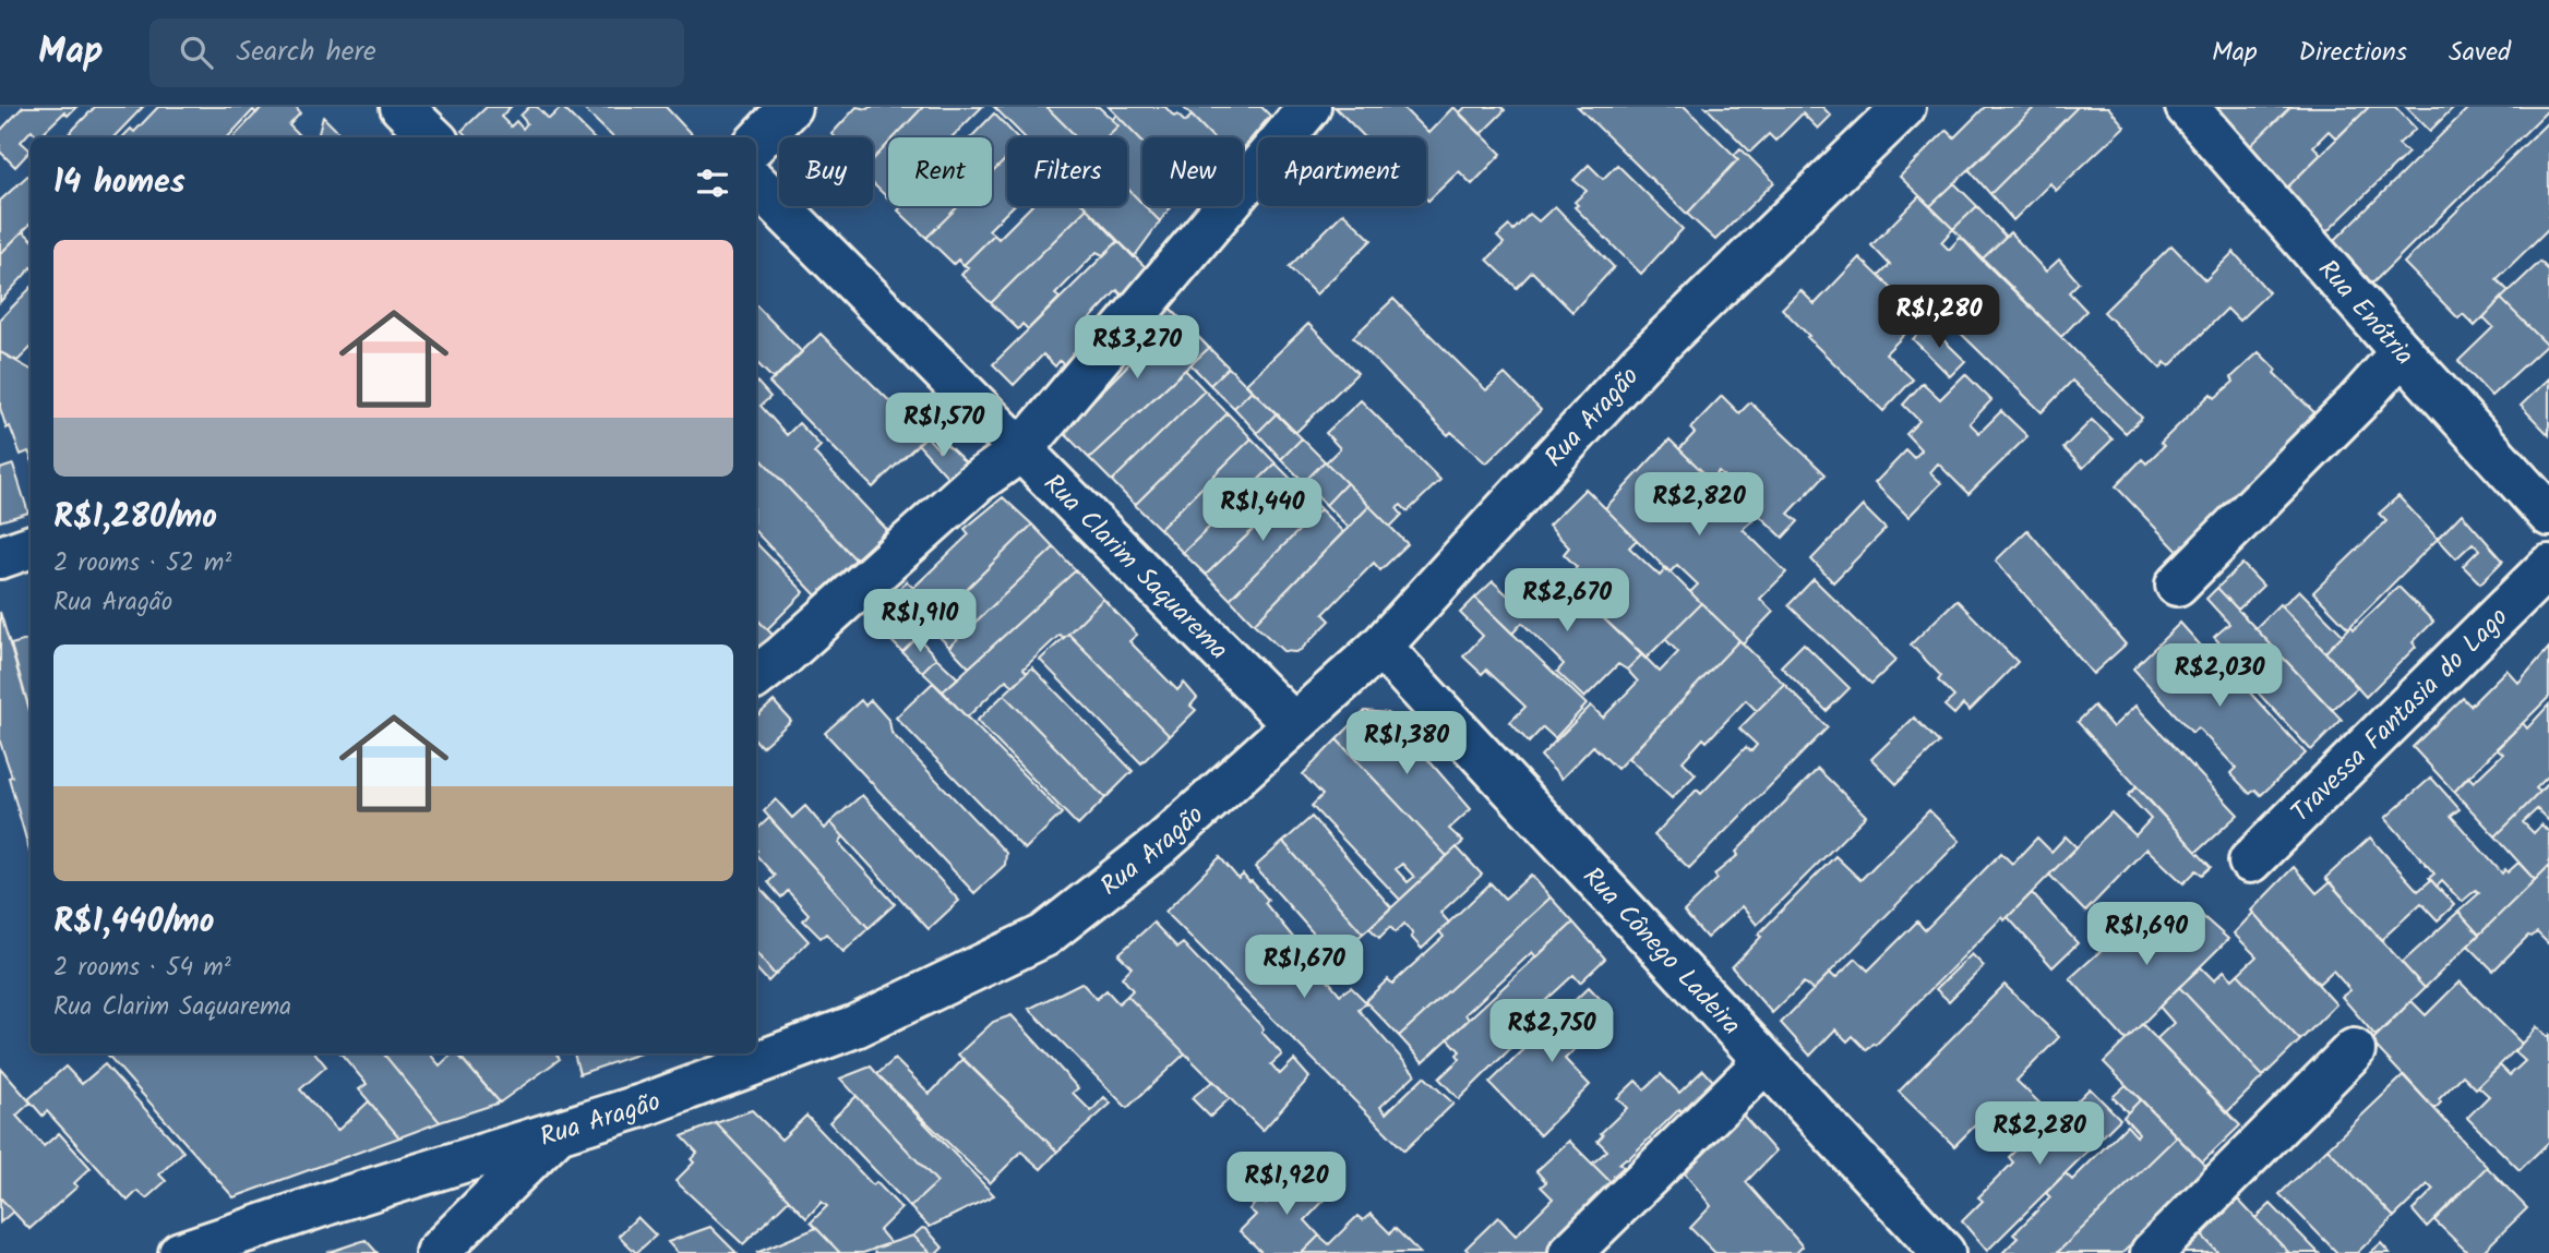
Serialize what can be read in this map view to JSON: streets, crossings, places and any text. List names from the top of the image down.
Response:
{
  "streets": {
    "street": [
      "Rua Enótria",
      "Rua Aragão",
      "Rua Clarim Saquarema",
      "Travessa Fantasia do Lago",
      "Rua Cônego Ladeira"
    ]
  },
  "crossings": [
    ["Rua Aragão", "Rua Clarim Saquarema"],
    ["Rua Aragão", "Rua Cônego Ladeira"]
  ],
  "page": {
    "header": "Map",
    "search": "Search here",
    "nav": ["Map", "Directions", "Saved"],
    "chip": [
      "Buy",
      "Rent",
      "Filters",
      "New",
      "Apartment"
    ],
    "heading": "14 homes",
    "list": [
      {
        "name": "R$1,280/mo",
        "note": "2 rooms · 52 m² · Rua Aragão"
      },
      {
        "name": "R$1,440/mo",
        "note": "2 rooms · 54 m² · Rua Clarim Saquarema"
      }
    ],
    "price": [
      "R$1,280",
      "R$3,270",
      "R$1,570",
      "R$2,820",
      "R$1,440",
      "R$2,670",
      "R$1,910",
      "R$2,030",
      "R$1,380",
      "R$1,690",
      "R$1,670",
      "R$2,750",
      "R$2,280",
      "R$1,920"
    ]
  }
}
